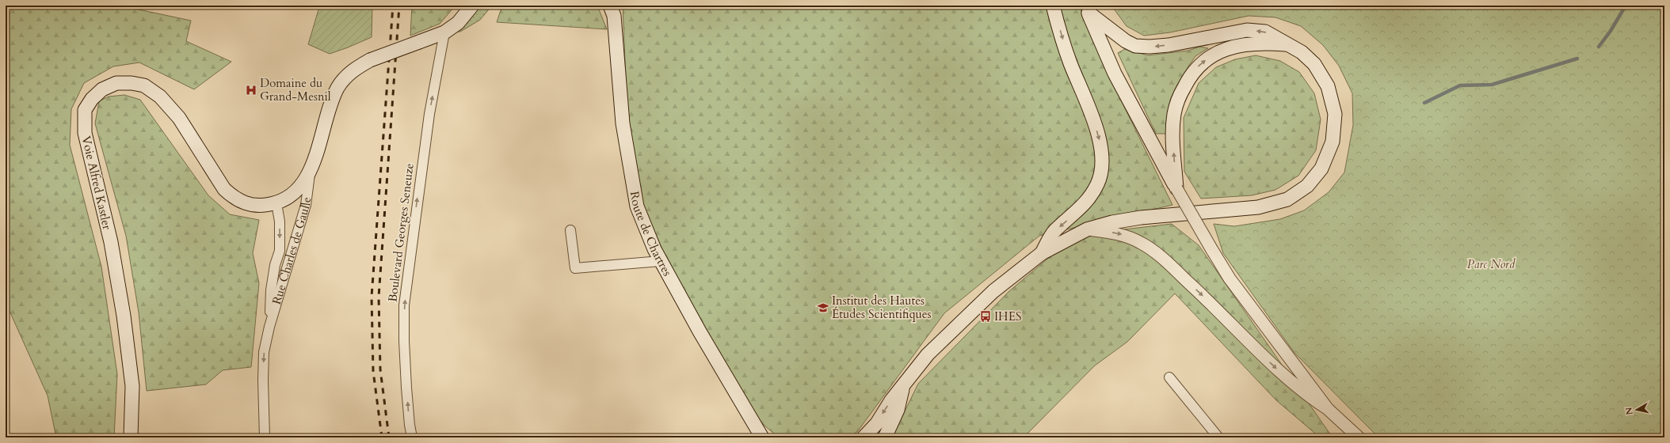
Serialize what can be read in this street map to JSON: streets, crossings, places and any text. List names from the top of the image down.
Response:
{
  "streets": {
    "main road": ["Voie Alfred Kastler", "Route de Chartres", "Rue Charles de Gaulle"],
    "street": ["Boulevard Georges Seneuze"]
  },
  "crossings": [
    ["Voie Alfred Kastler", "Rue Charles de Gaulle"],
    ["Boulevard Georges Seneuze", "Rue Charles de Gaulle"]
  ],
  "one_way": ["Boulevard Georges Seneuze"],
  "parks": ["Parc Nord"],
  "places": {
    "hospital": ["Domaine du Grand-Mesnil"],
    "school or university": ["Institut des Hautes Études Scientifiques"],
    "bus stop": ["IHES"]
  },
  "north": "left"
}
